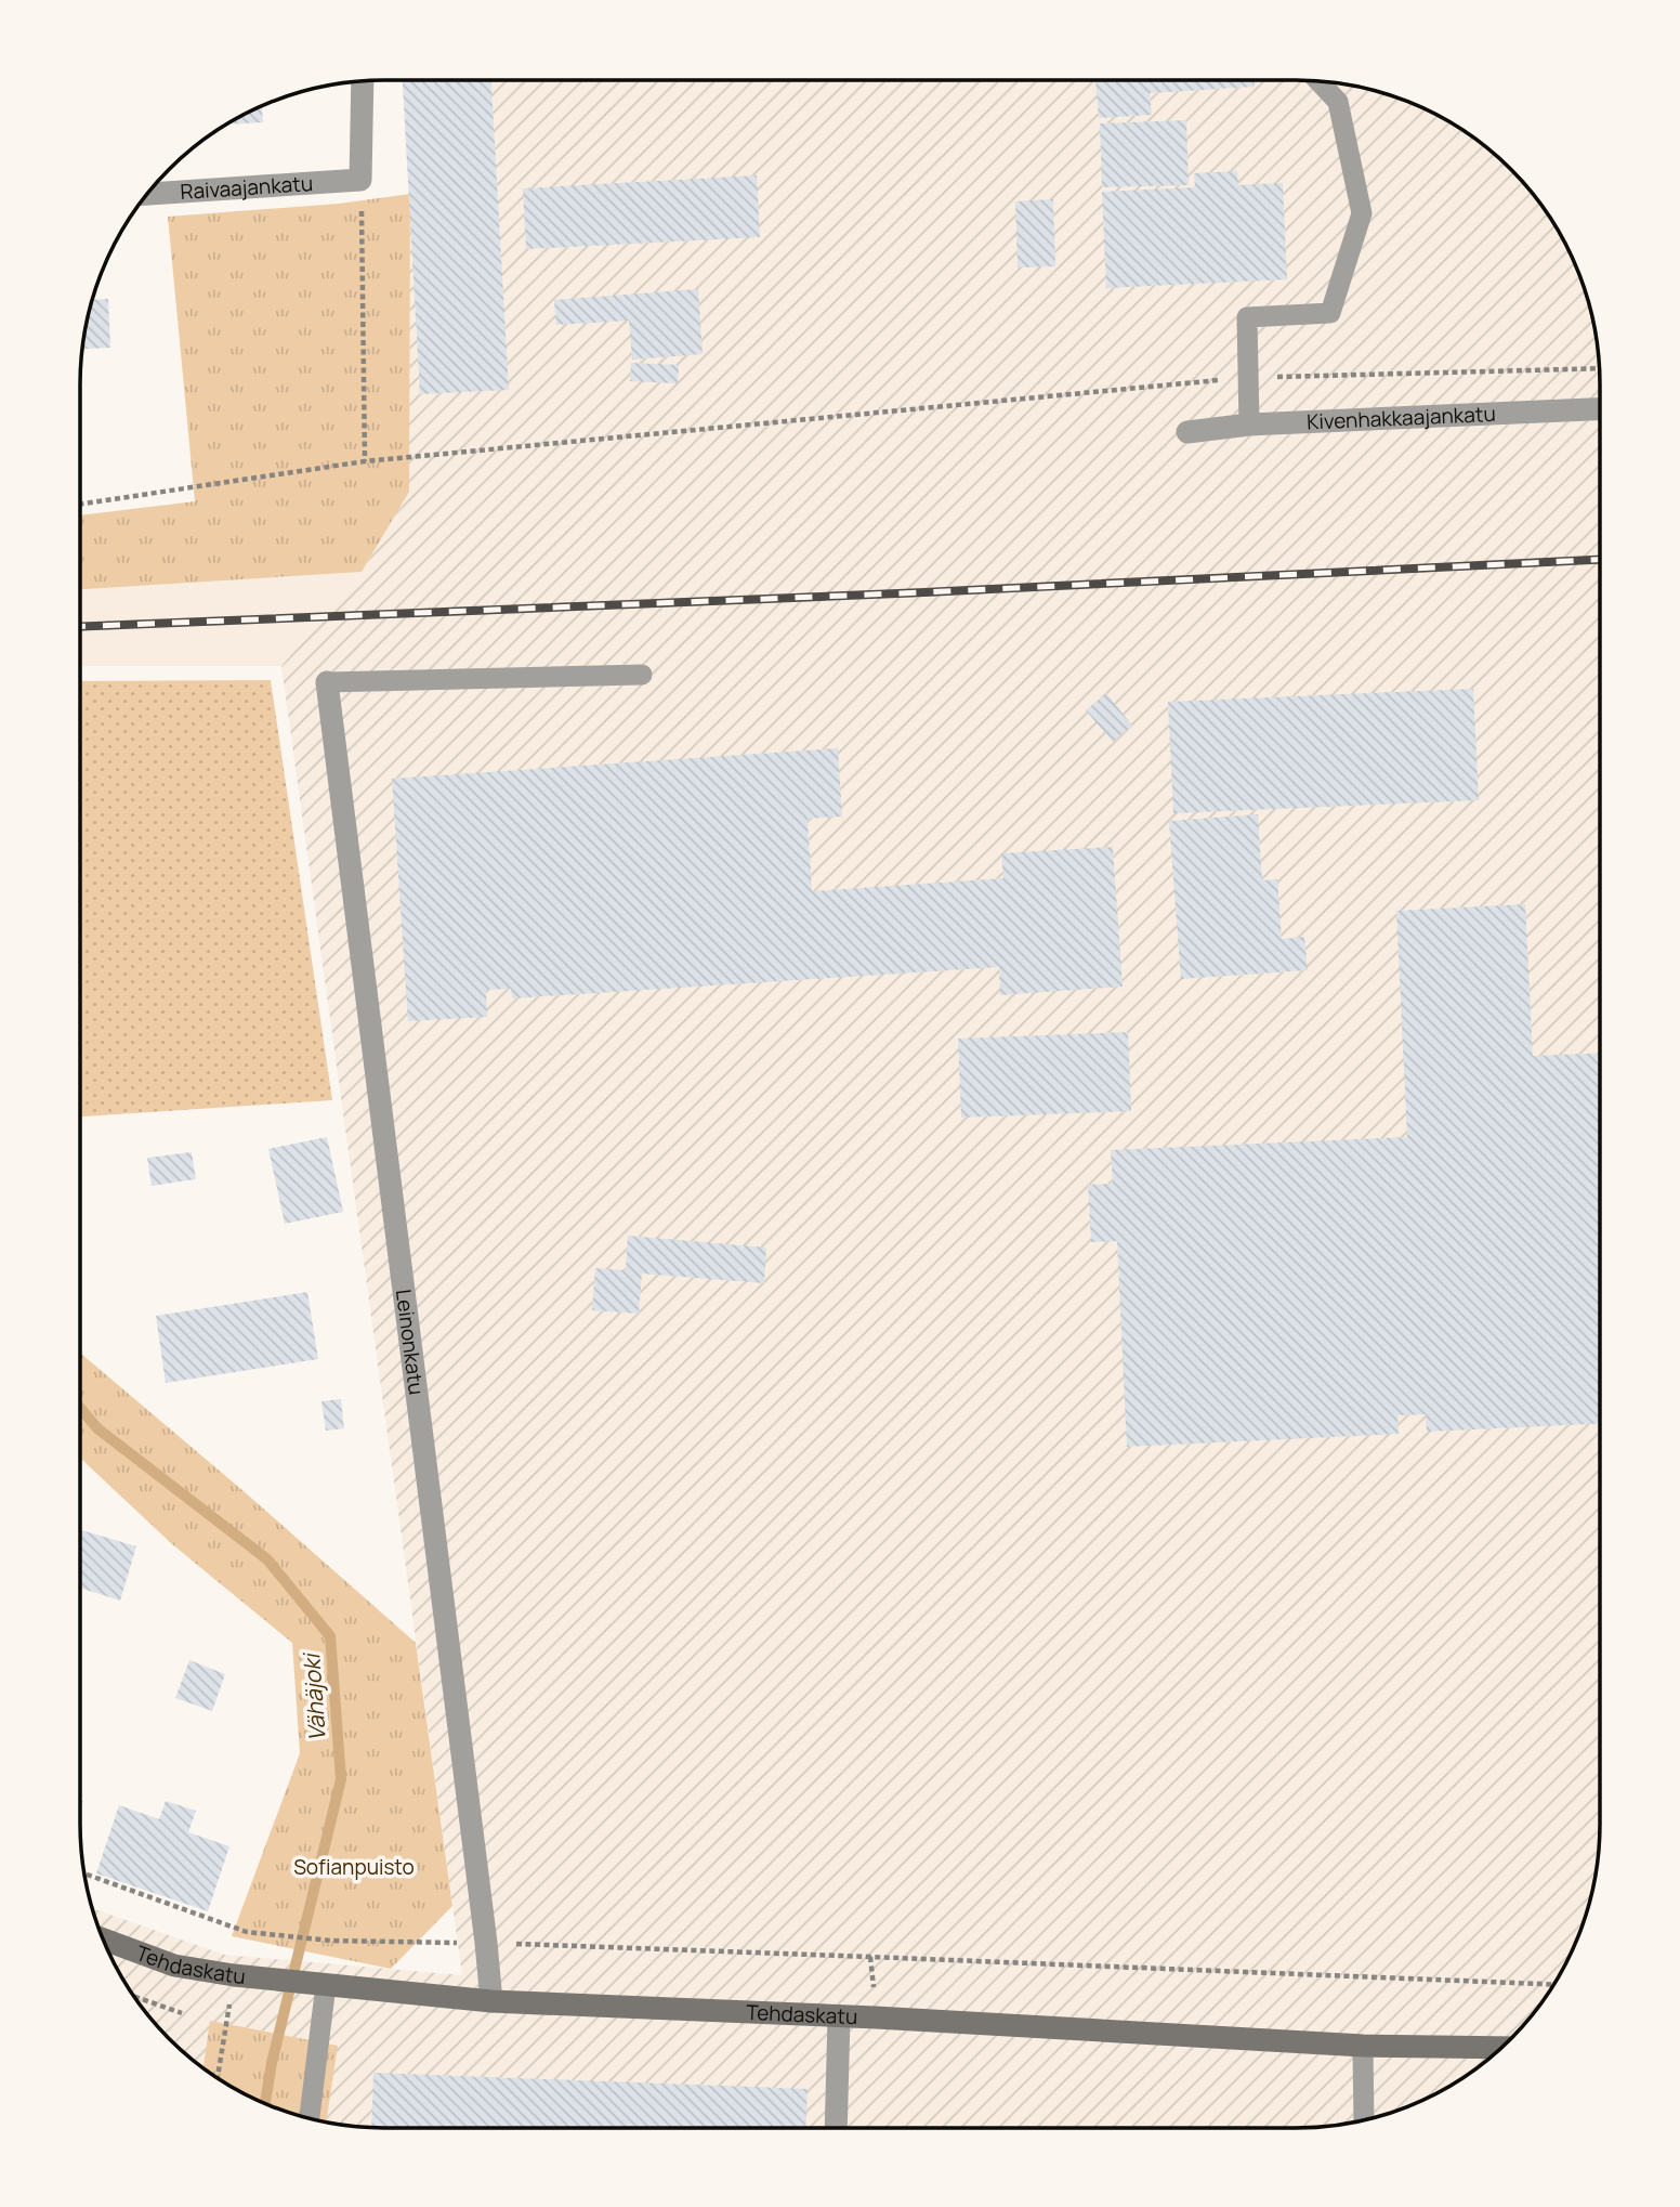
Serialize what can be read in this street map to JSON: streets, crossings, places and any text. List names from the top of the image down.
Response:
{
  "streets": {
    "street": [
      "Raivaajankatu",
      "Kivenhakkaajankatu",
      "Leinonkatu",
      "Tehdaskatu"
    ]
  },
  "crossings": [
    ["Leinonkatu", "Tehdaskatu"]
  ],
  "water": ["Vähäjoki"],
  "parks": ["Sofianpuisto"]
}
